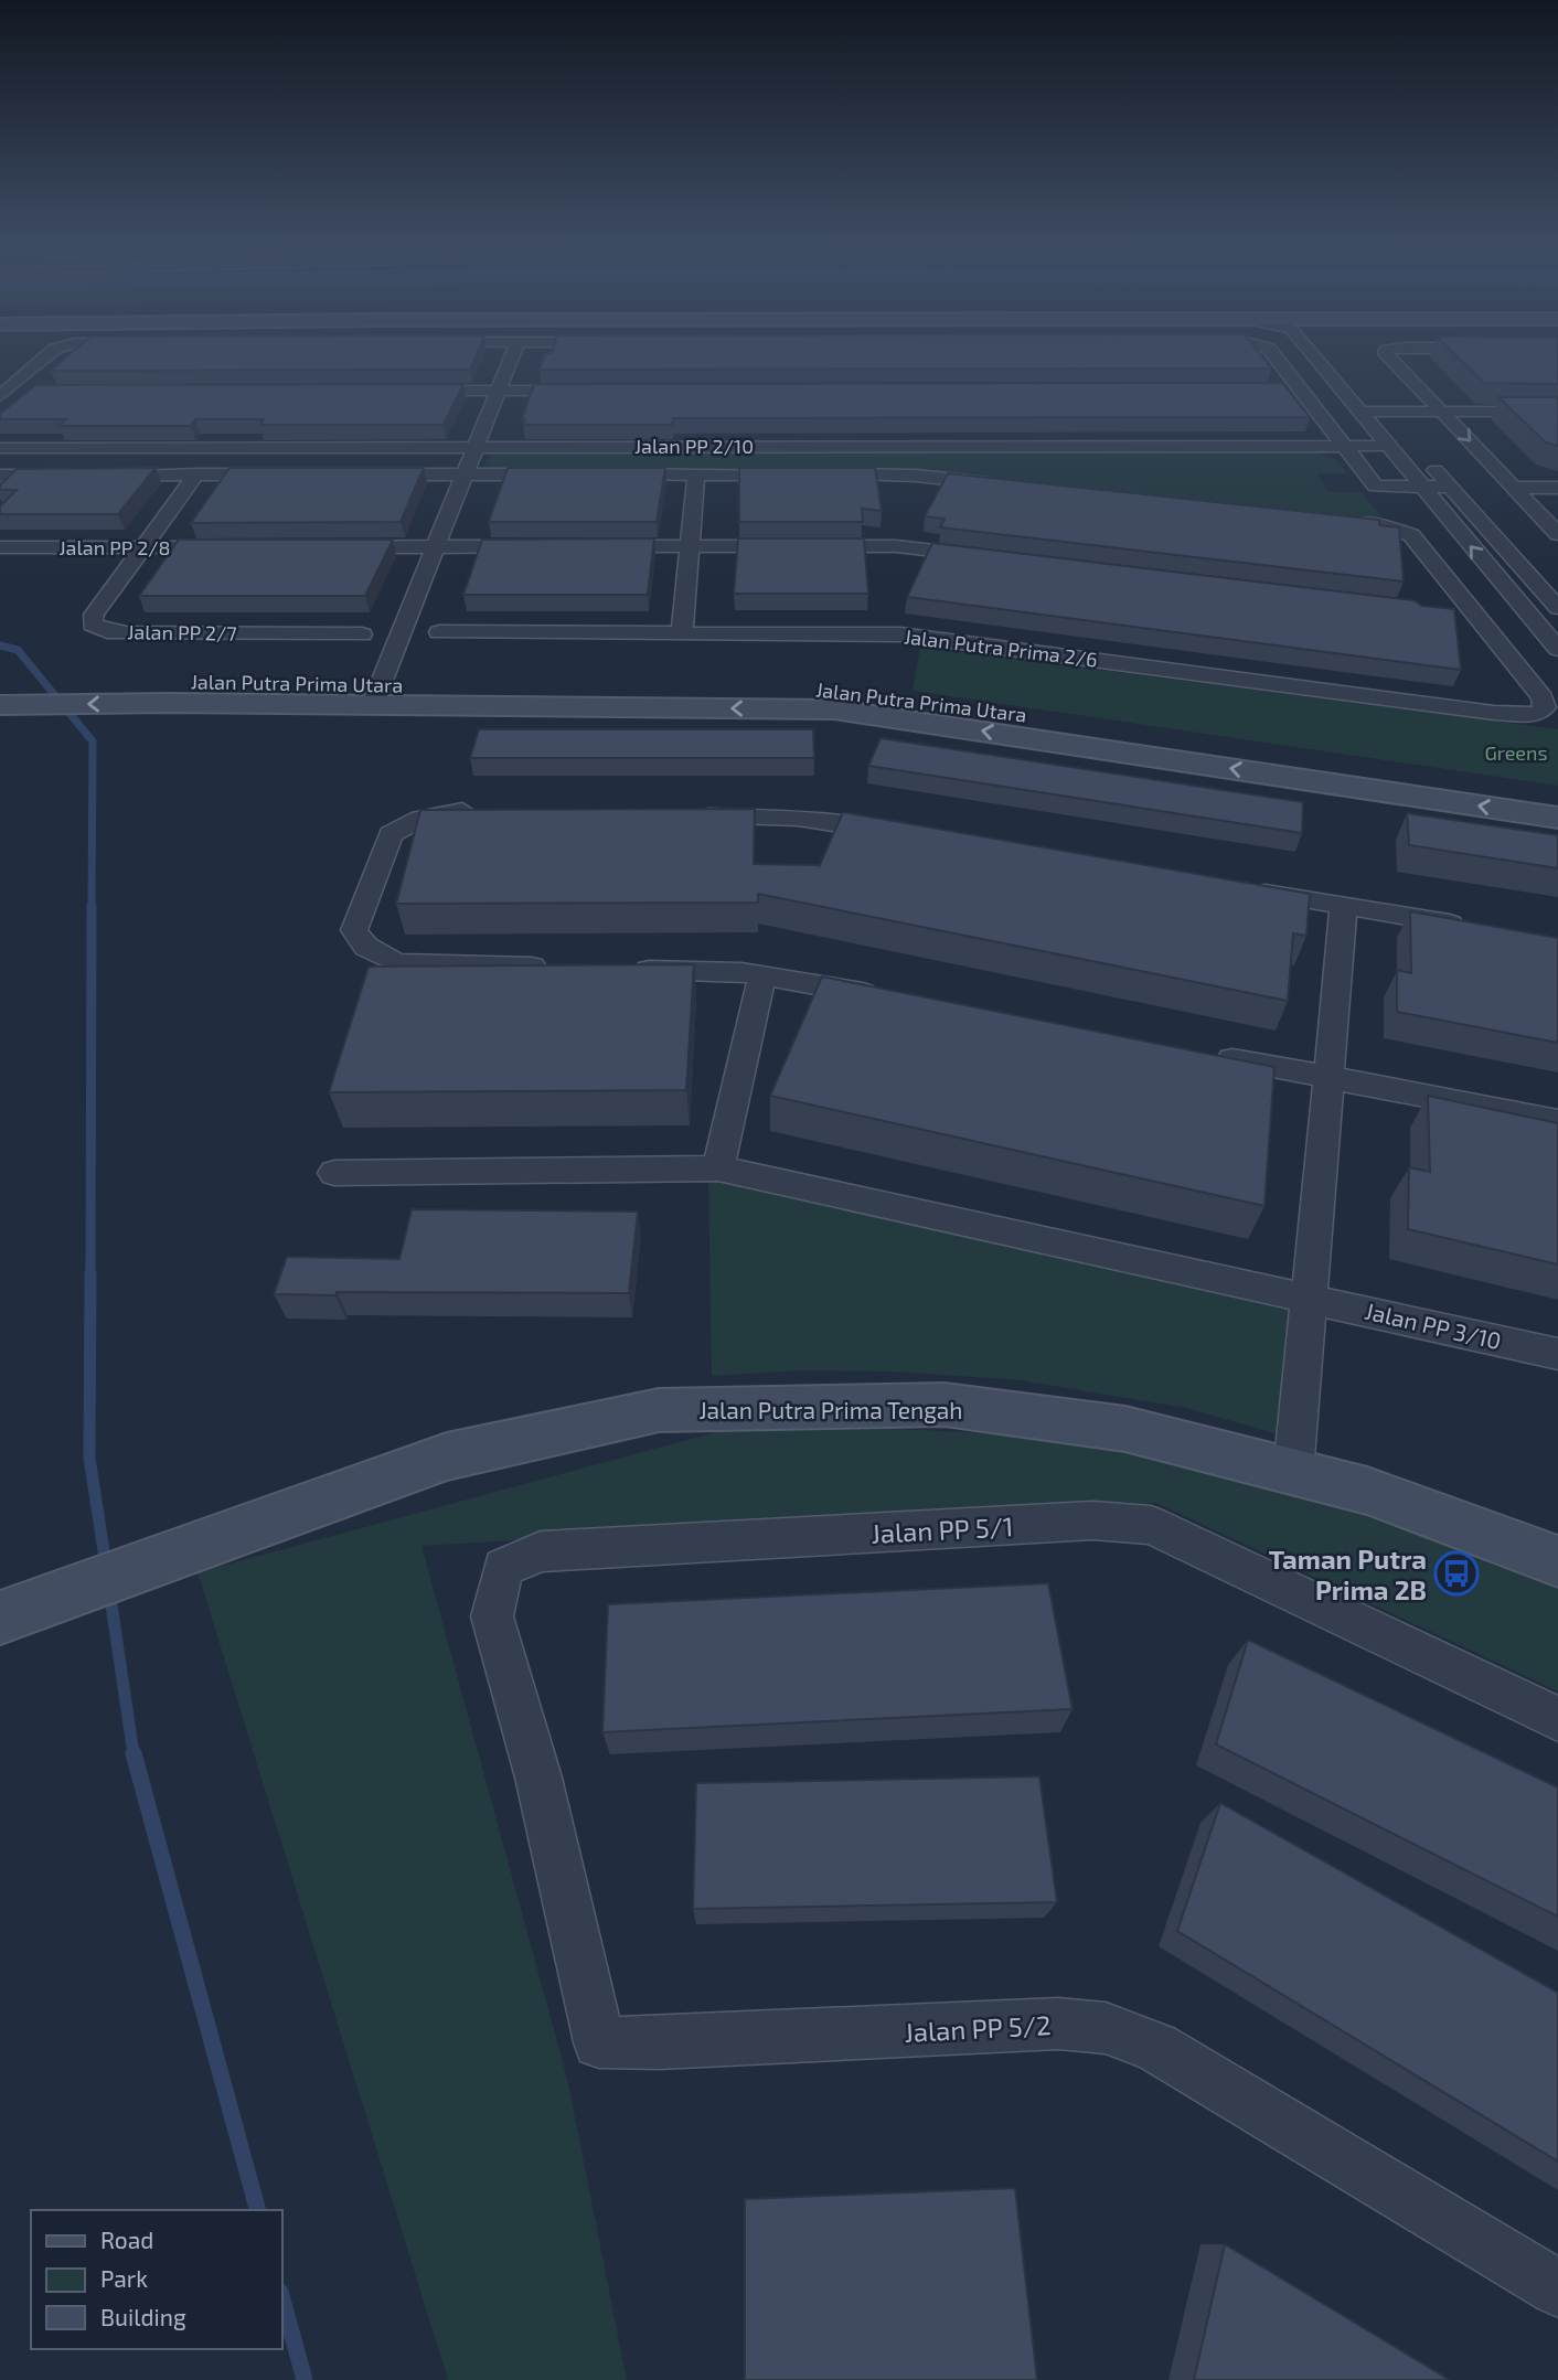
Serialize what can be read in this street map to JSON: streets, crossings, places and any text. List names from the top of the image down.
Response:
{
  "streets": {
    "main road": ["Jalan Putra Prima Utara", "Jalan Putra Prima Tengah"],
    "street": [
      "Jalan PP 2/10",
      "Jalan PP 2/8",
      "Jalan PP 2/7",
      "Jalan Putra Prima 2/6",
      "Jalan PP 3/10",
      "Jalan PP 5/1",
      "Jalan PP 5/2"
    ]
  },
  "crossings": [
    ["Jalan PP 2/8", "Jalan PP 2/7"],
    ["Jalan PP 5/1", "Jalan PP 5/2"]
  ],
  "parks": ["Greens"],
  "places": {
    "bus stop": ["Taman Putra Prima 2B"]
  },
  "legend": ["Road", "Park", "Building"]
}
